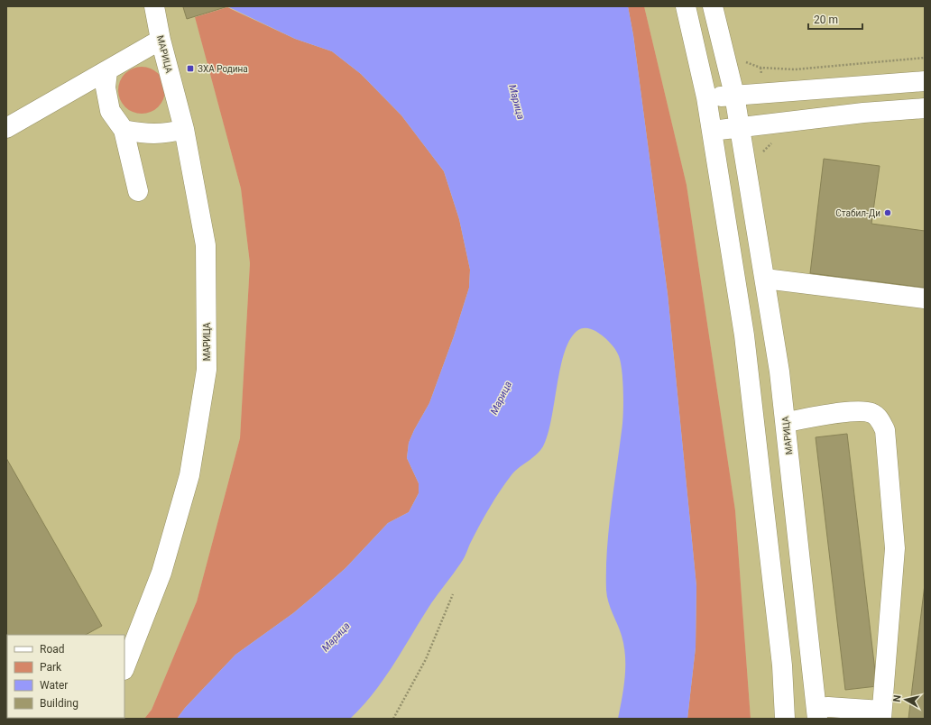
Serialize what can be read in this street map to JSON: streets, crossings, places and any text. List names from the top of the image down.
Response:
{
  "streets": {
    "street": ["МАРИЦА"]
  },
  "water": ["Марица"],
  "places": {
    "transit": ["ЗХА Родина"],
    "other": ["Стабил-Ди"]
  },
  "legend": [
    "Road",
    "Park",
    "Water",
    "Building"
  ],
  "scale_bar": "20 m",
  "north": "left"
}
